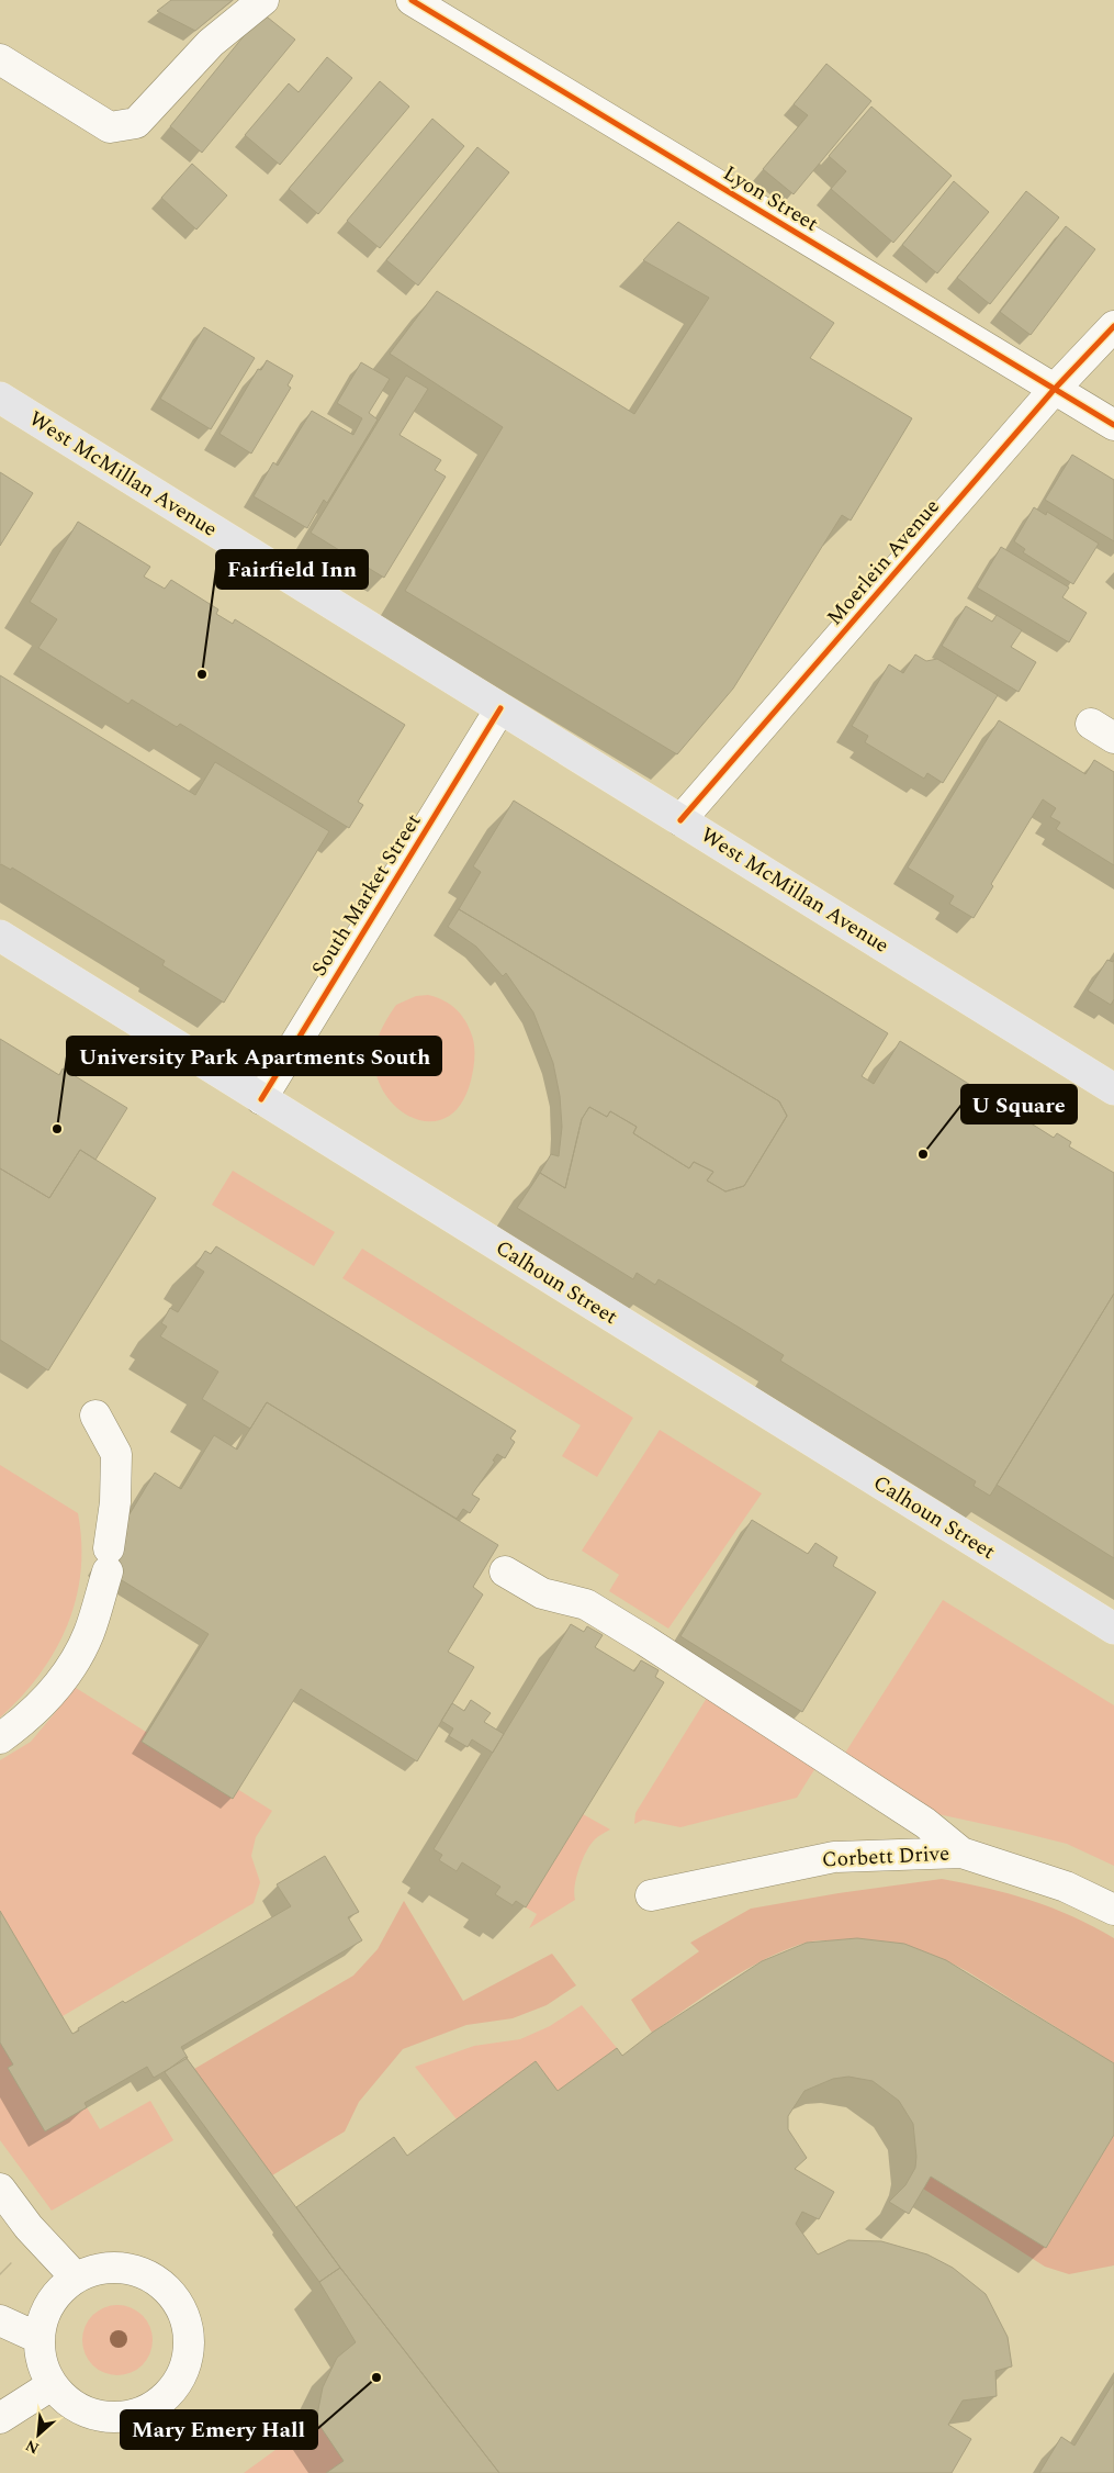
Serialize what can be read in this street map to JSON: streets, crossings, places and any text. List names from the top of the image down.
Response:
{
  "streets": {
    "main road": ["West McMillan Avenue", "Calhoun Street"],
    "street": [
      "Lyon Street",
      "Moerlein Avenue",
      "South Market Street",
      "Corbett Drive"
    ]
  },
  "crossings": [
    ["Lyon Street", "Moerlein Avenue"],
    ["West McMillan Avenue", "Moerlein Avenue"],
    ["West McMillan Avenue", "South Market Street"],
    ["South Market Street", "Calhoun Street"]
  ],
  "places": [
    "Fairfield Inn",
    "University Park Apartments South",
    "U Square",
    "Mary Emery Hall"
  ],
  "north": "bottom left"
}
